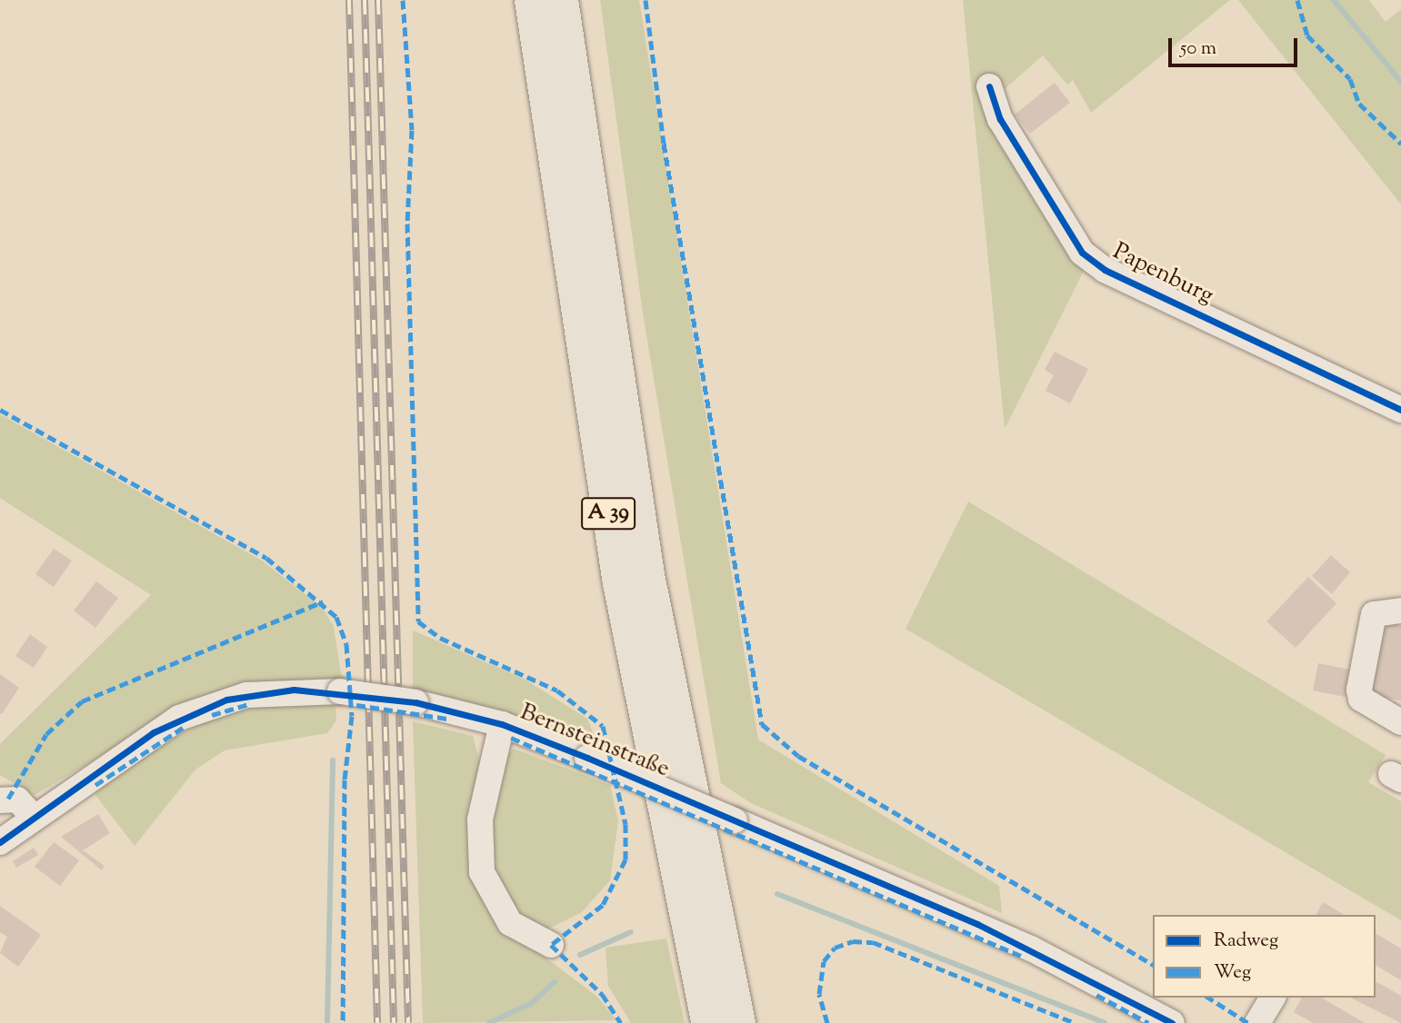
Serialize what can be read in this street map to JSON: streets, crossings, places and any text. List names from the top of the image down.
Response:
{
  "streets": {
    "highway": ["A 39"],
    "street": ["Papenburg", "Bernsteinstraße"]
  },
  "legend": ["Radweg", "Weg"],
  "scale_bar": "50 m"
}
